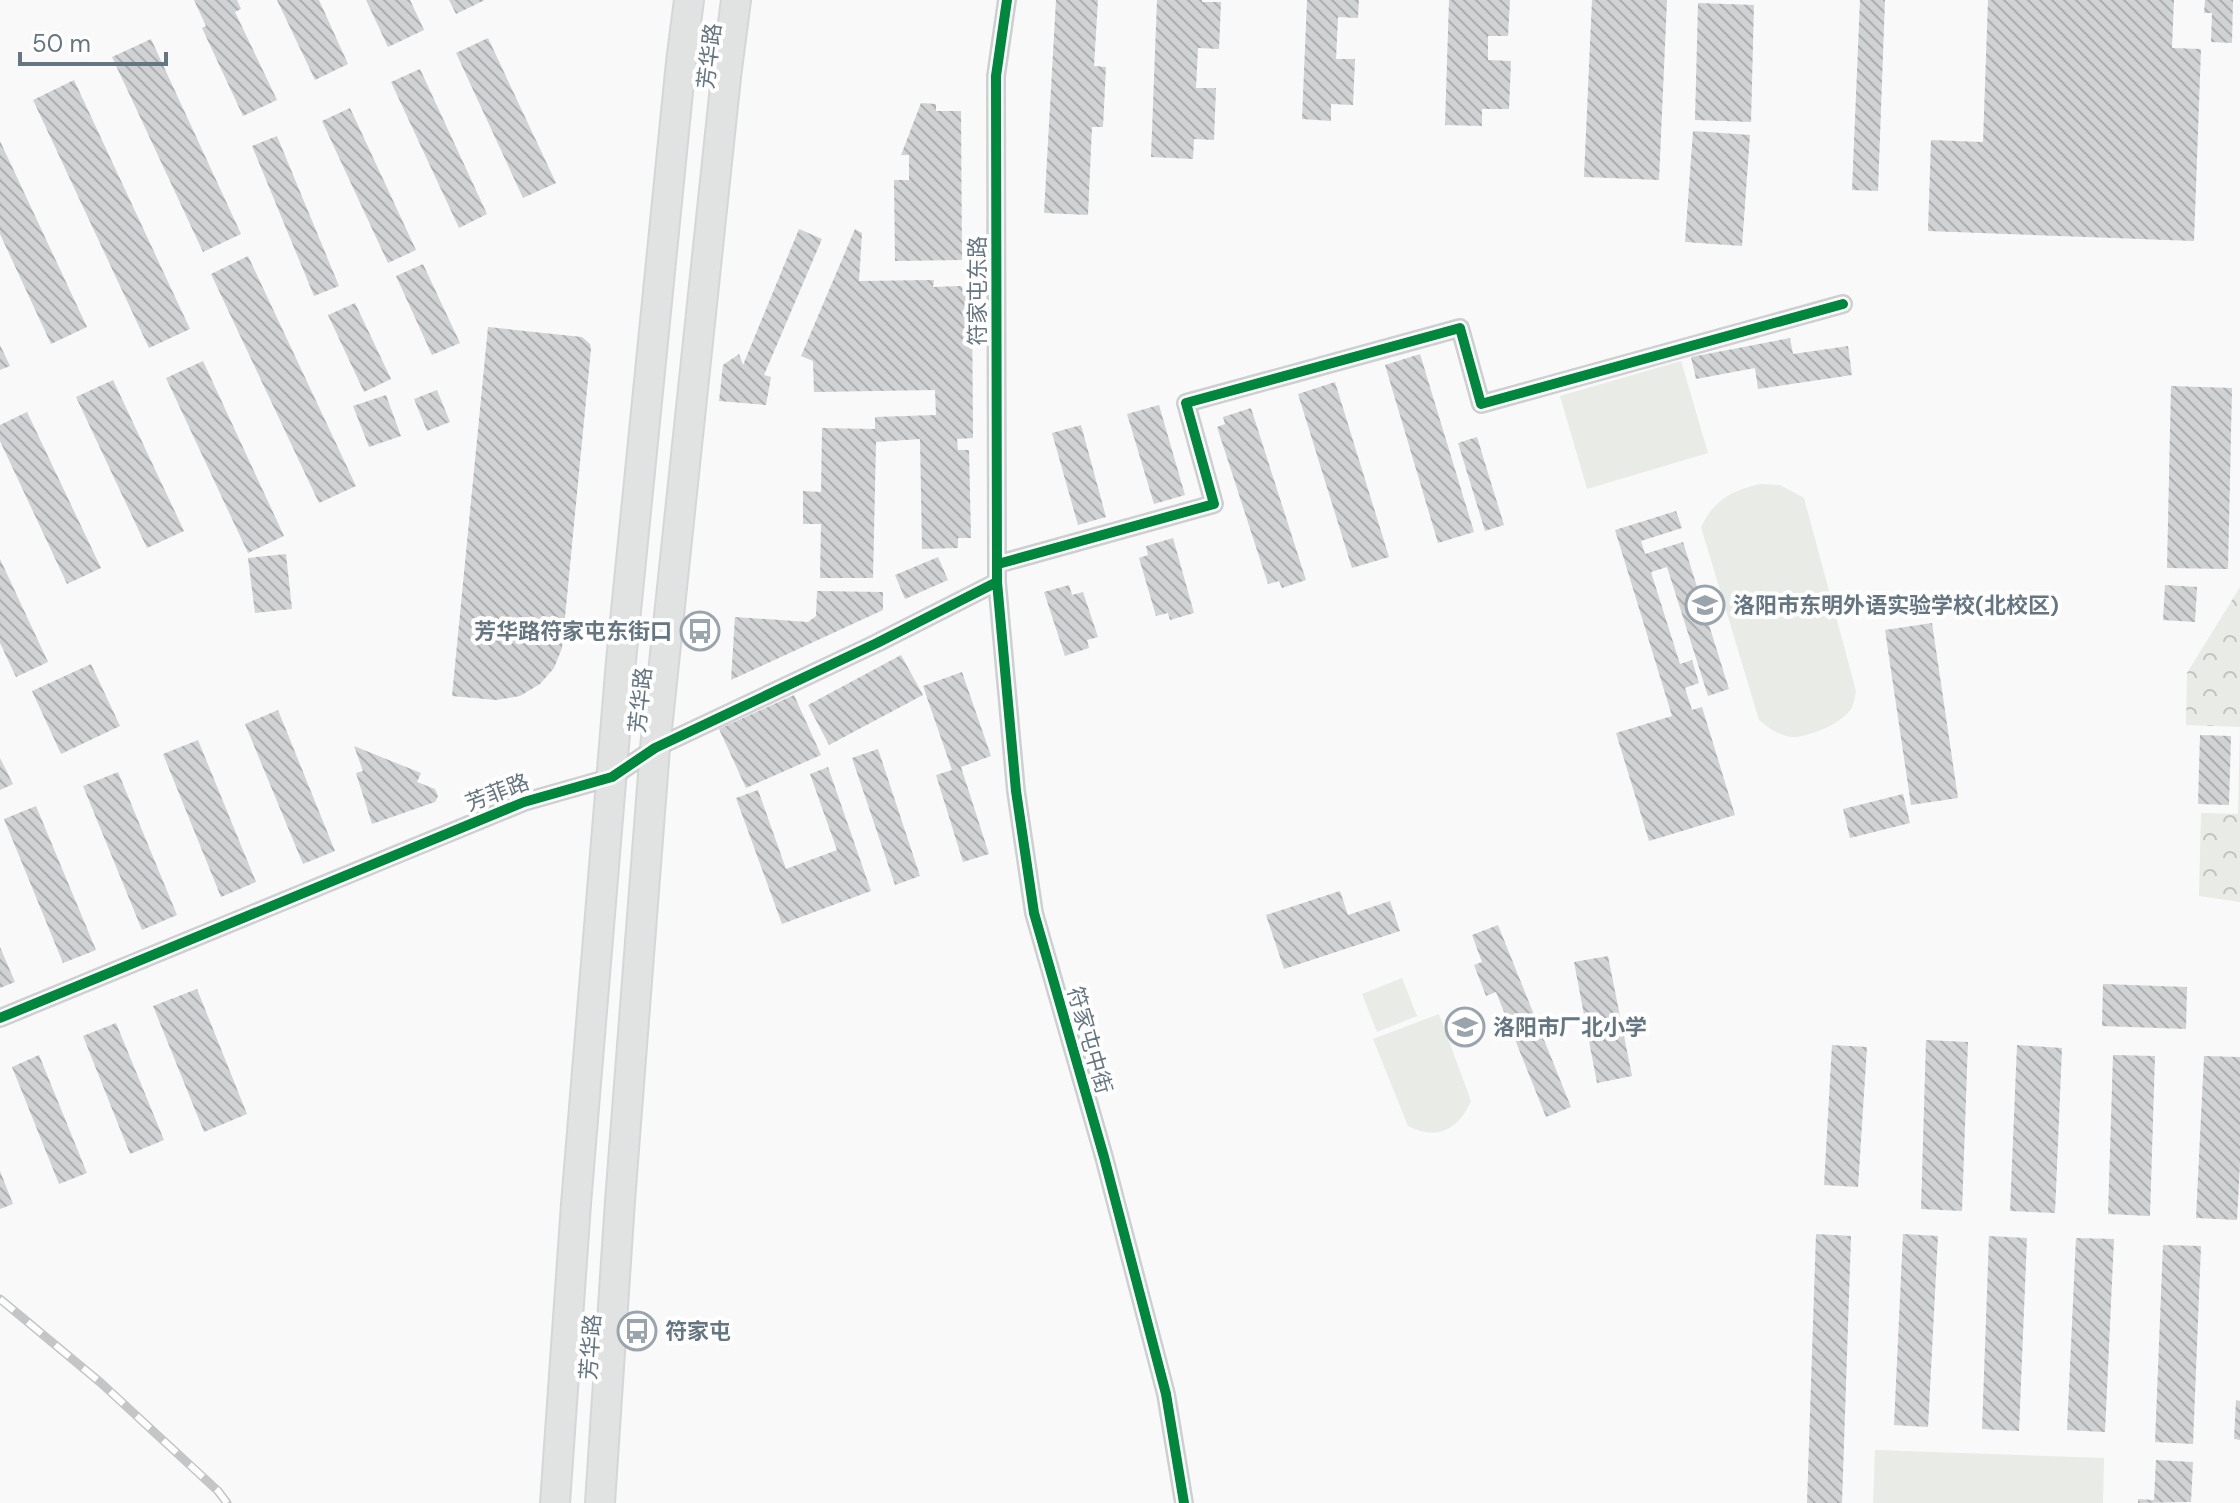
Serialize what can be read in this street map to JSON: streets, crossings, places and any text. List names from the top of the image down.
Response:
{
  "streets": {
    "main road": ["芳华路"],
    "street": ["符家屯东路", "芳菲路", "符家屯中街"]
  },
  "crossings": [
    ["芳华路", "芳菲路"],
    ["符家屯东路", "芳菲路"],
    ["符家屯东路", "符家屯中街"],
    ["芳菲路", "符家屯中街"]
  ],
  "places": {
    "school or university": ["洛阳市东明外语实验学校(北校区)", "洛阳市厂北小学"],
    "bus stop": ["芳华路符家屯东街口", "符家屯"]
  },
  "scale_bar": "50 m"
}
